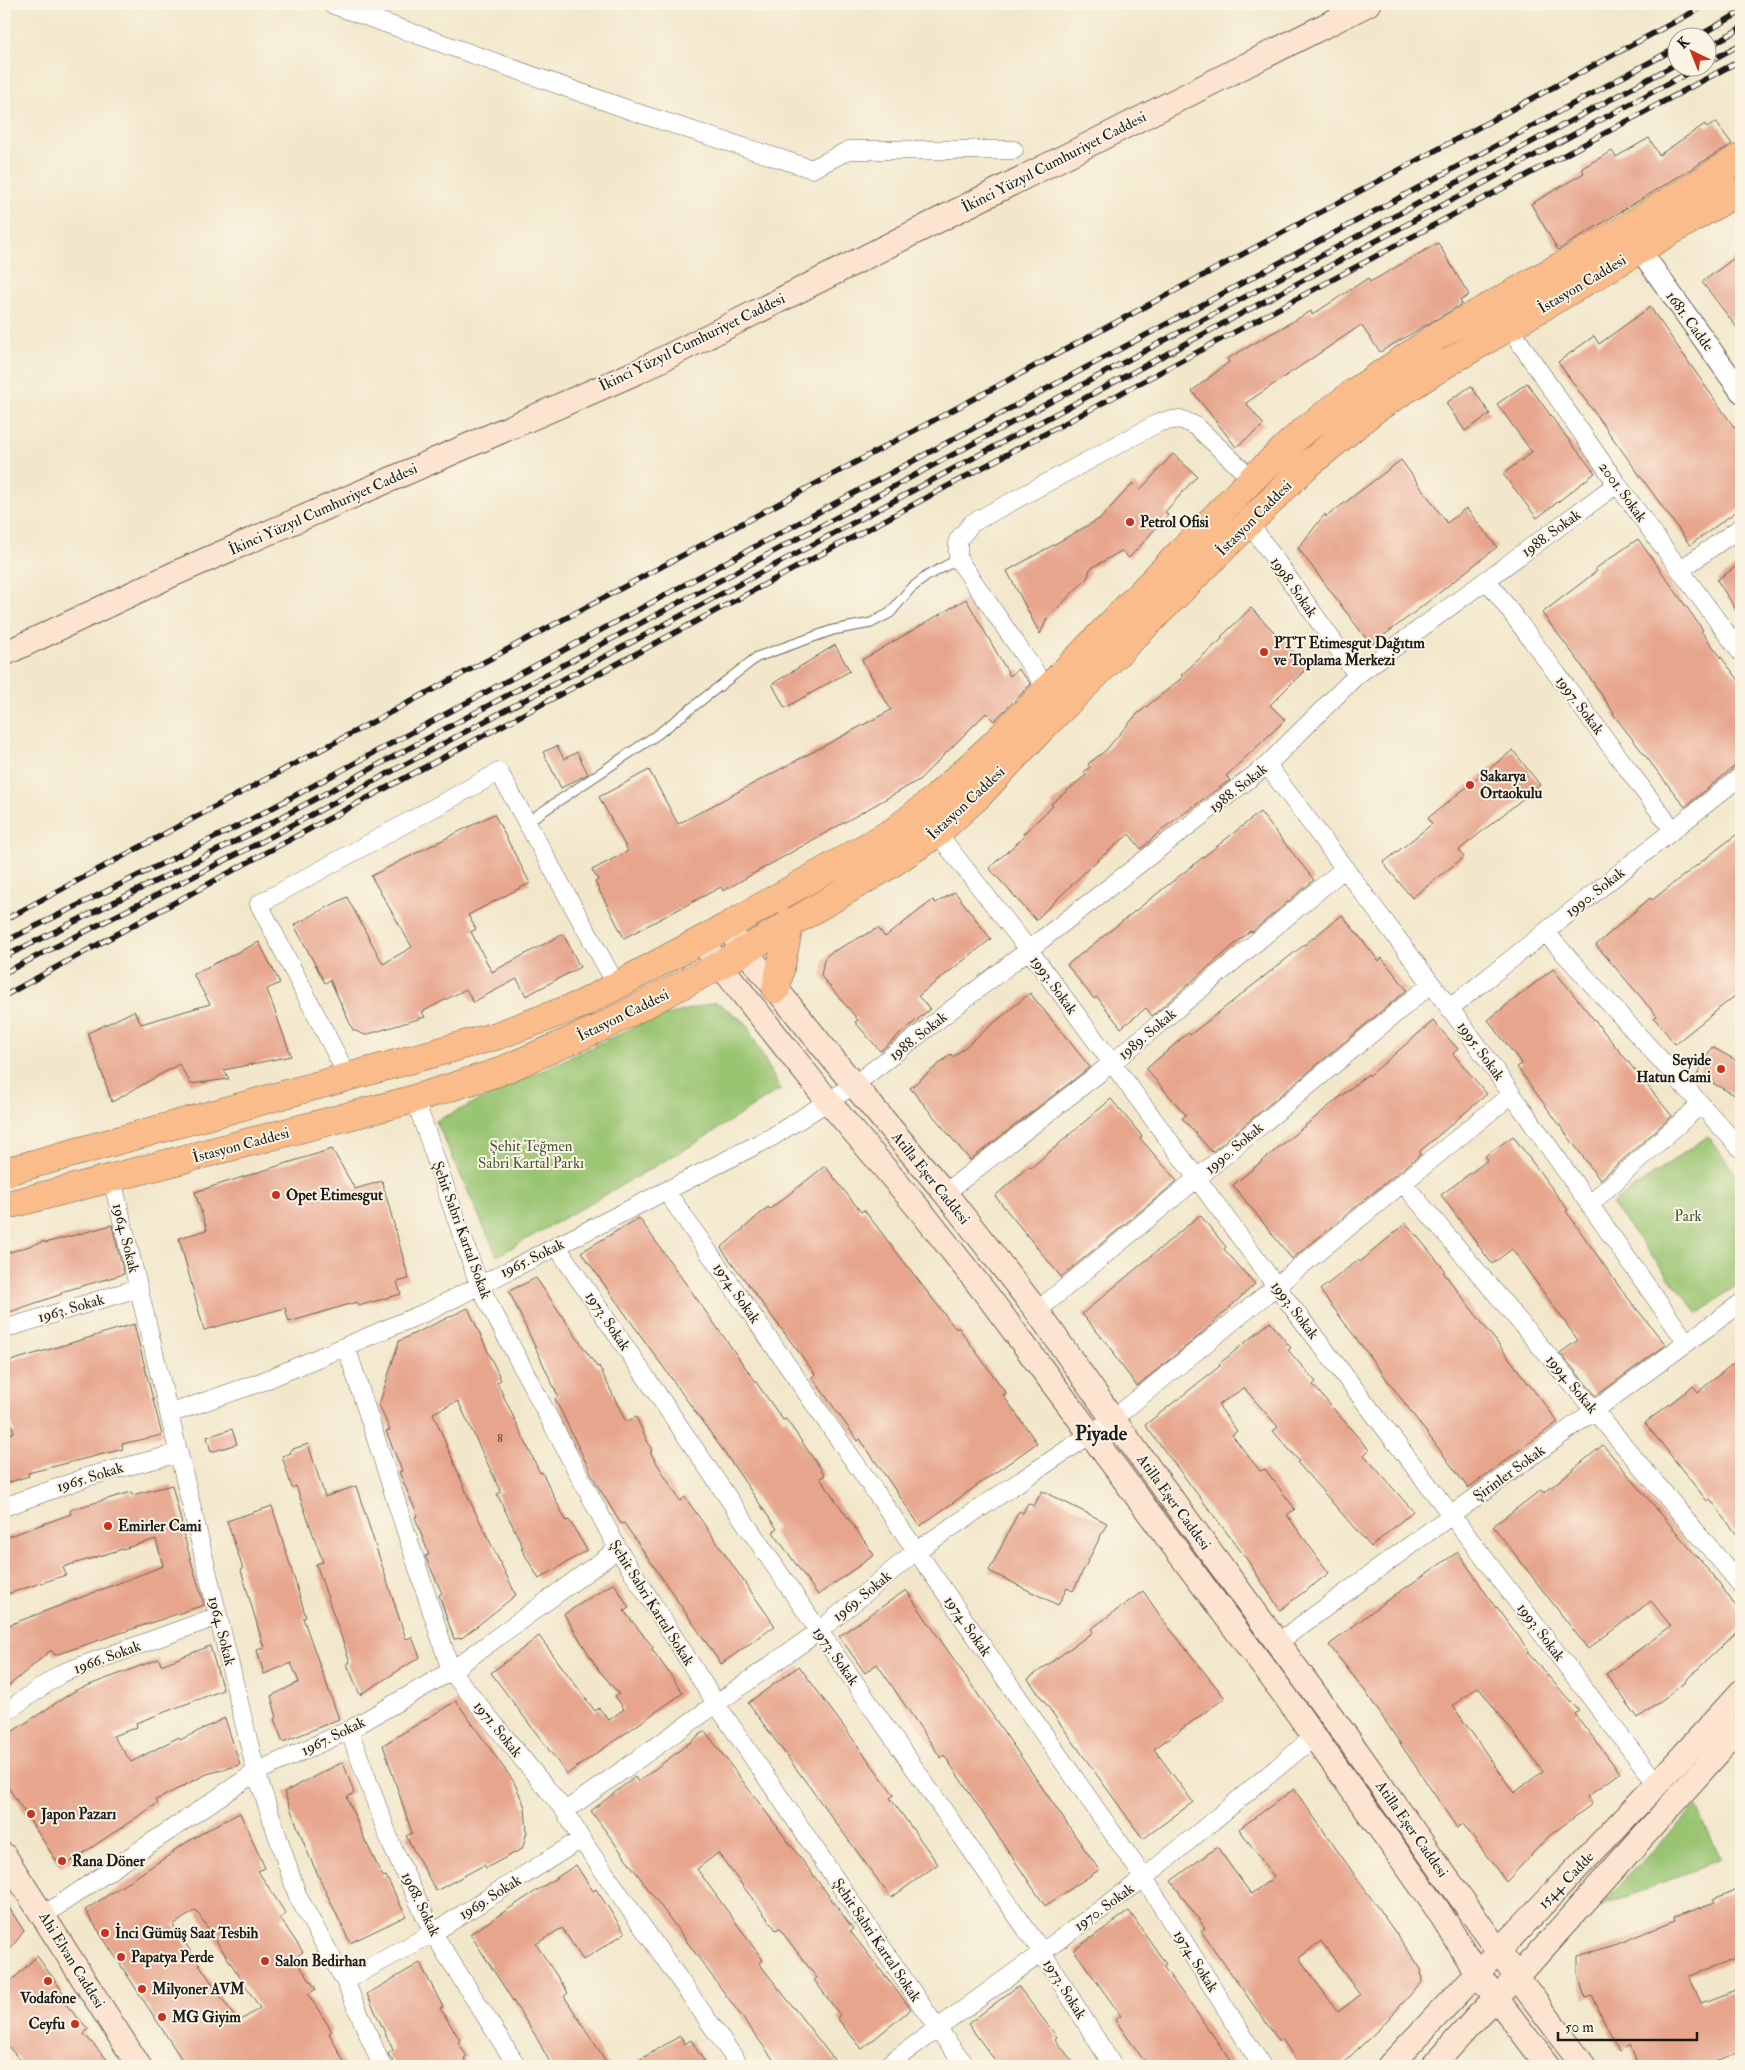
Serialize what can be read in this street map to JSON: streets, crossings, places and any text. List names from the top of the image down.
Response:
{
  "streets": {
    "main road": [
      "İkinci Yüzyıl Cumhuriyet Caddesi",
      "İstasyon Caddesi",
      "Atilla Eşer Caddesi",
      "1544. Cadde",
      "Ahi Elvan Caddesi"
    ],
    "street": [
      "1681. Cadde",
      "2001. Sokak",
      "1988. Sokak",
      "1998. Sokak",
      "1997. Sokak",
      "1990. Sokak",
      "1993. Sokak",
      "1989. Sokak",
      "1995. Sokak",
      "Şehit Sabri Kartal Sokak",
      "1964. Sokak",
      "1965. Sokak",
      "1974. Sokak",
      "1963. Sokak",
      "1973. Sokak",
      "1994. Sokak",
      "Şirinler Sokak",
      "1969. Sokak",
      "1966. Sokak",
      "1971. Sokak",
      "1967. Sokak",
      "1968. Sokak",
      "1970. Sokak"
    ]
  },
  "crossings": [
    ["İstasyon Caddesi", "1681. Cadde"],
    ["İstasyon Caddesi", "2001. Sokak"],
    ["İstasyon Caddesi", "1998. Sokak"],
    ["İstasyon Caddesi", "1993. Sokak"],
    ["İstasyon Caddesi", "Atilla Eşer Caddesi"],
    ["İstasyon Caddesi", "Şehit Sabri Kartal Sokak"],
    ["İstasyon Caddesi", "1964. Sokak"],
    ["2001. Sokak", "1988. Sokak"],
    ["1988. Sokak", "1998. Sokak"],
    ["1988. Sokak", "1997. Sokak"],
    ["1988. Sokak", "1993. Sokak"],
    ["1988. Sokak", "1995. Sokak"],
    ["1988. Sokak", "Atilla Eşer Caddesi"],
    ["1988. Sokak", "1965. Sokak"],
    ["1997. Sokak", "1990. Sokak"],
    ["1990. Sokak", "1993. Sokak"],
    ["1990. Sokak", "1995. Sokak"],
    ["1990. Sokak", "Atilla Eşer Caddesi"],
    ["1993. Sokak", "1989. Sokak"],
    ["1993. Sokak", "Şirinler Sokak"],
    ["1993. Sokak", "1969. Sokak"],
    ["1993. Sokak", "1544. Cadde"],
    ["1989. Sokak", "1995. Sokak"],
    ["1989. Sokak", "Atilla Eşer Caddesi"],
    ["1995. Sokak", "Şirinler Sokak"],
    ["1995. Sokak", "1969. Sokak"],
    ["Atilla Eşer Caddesi", "1965. Sokak"],
    ["Atilla Eşer Caddesi", "Şirinler Sokak"],
    ["Atilla Eşer Caddesi", "1969. Sokak"],
    ["Atilla Eşer Caddesi", "1544. Cadde"],
    ["Atilla Eşer Caddesi", "1970. Sokak"],
    ["Şehit Sabri Kartal Sokak", "1965. Sokak"],
    ["Şehit Sabri Kartal Sokak", "1969. Sokak"],
    ["Şehit Sabri Kartal Sokak", "1967. Sokak"],
    ["Şehit Sabri Kartal Sokak", "1970. Sokak"],
    ["1964. Sokak", "1965. Sokak"],
    ["1964. Sokak", "1963. Sokak"],
    ["1964. Sokak", "1969. Sokak"],
    ["1964. Sokak", "1966. Sokak"],
    ["1964. Sokak", "1967. Sokak"],
    ["1965. Sokak", "1974. Sokak"],
    ["1965. Sokak", "1973. Sokak"],
    ["1965. Sokak", "1971. Sokak"],
    ["1974. Sokak", "1969. Sokak"],
    ["1974. Sokak", "1970. Sokak"],
    ["1973. Sokak", "1969. Sokak"],
    ["1973. Sokak", "1970. Sokak"],
    ["1994. Sokak", "Şirinler Sokak"],
    ["1994. Sokak", "1969. Sokak"],
    ["1969. Sokak", "1971. Sokak"],
    ["1969. Sokak", "1968. Sokak"],
    ["1971. Sokak", "1967. Sokak"],
    ["1967. Sokak", "1968. Sokak"],
    ["1967. Sokak", "Ahi Elvan Caddesi"]
  ],
  "districts": ["Piyade"],
  "parks": ["Şehit Teğmen Sabri Kartal Parkı", "Park"],
  "places": [
    "Petrol Ofisi",
    "PTT Etimesgut Dağıtım ve Toplama Merkezi",
    "Sakarya Ortaokulu",
    "Seyide Hatun Cami",
    "Opet Etimesgut",
    "Emirler Cami",
    "Japon Pazarı",
    "Rana Döner",
    "İnci Gümüş Saat Tesbih",
    "Papatya Perde",
    "Salon Bedirhan",
    "Vodafone",
    "Milyoner AVM",
    "MG Giyim",
    "Ceyfu"
  ],
  "house_numbers": ["8"],
  "scale_bar": "50 m",
  "north": "top left"
}
